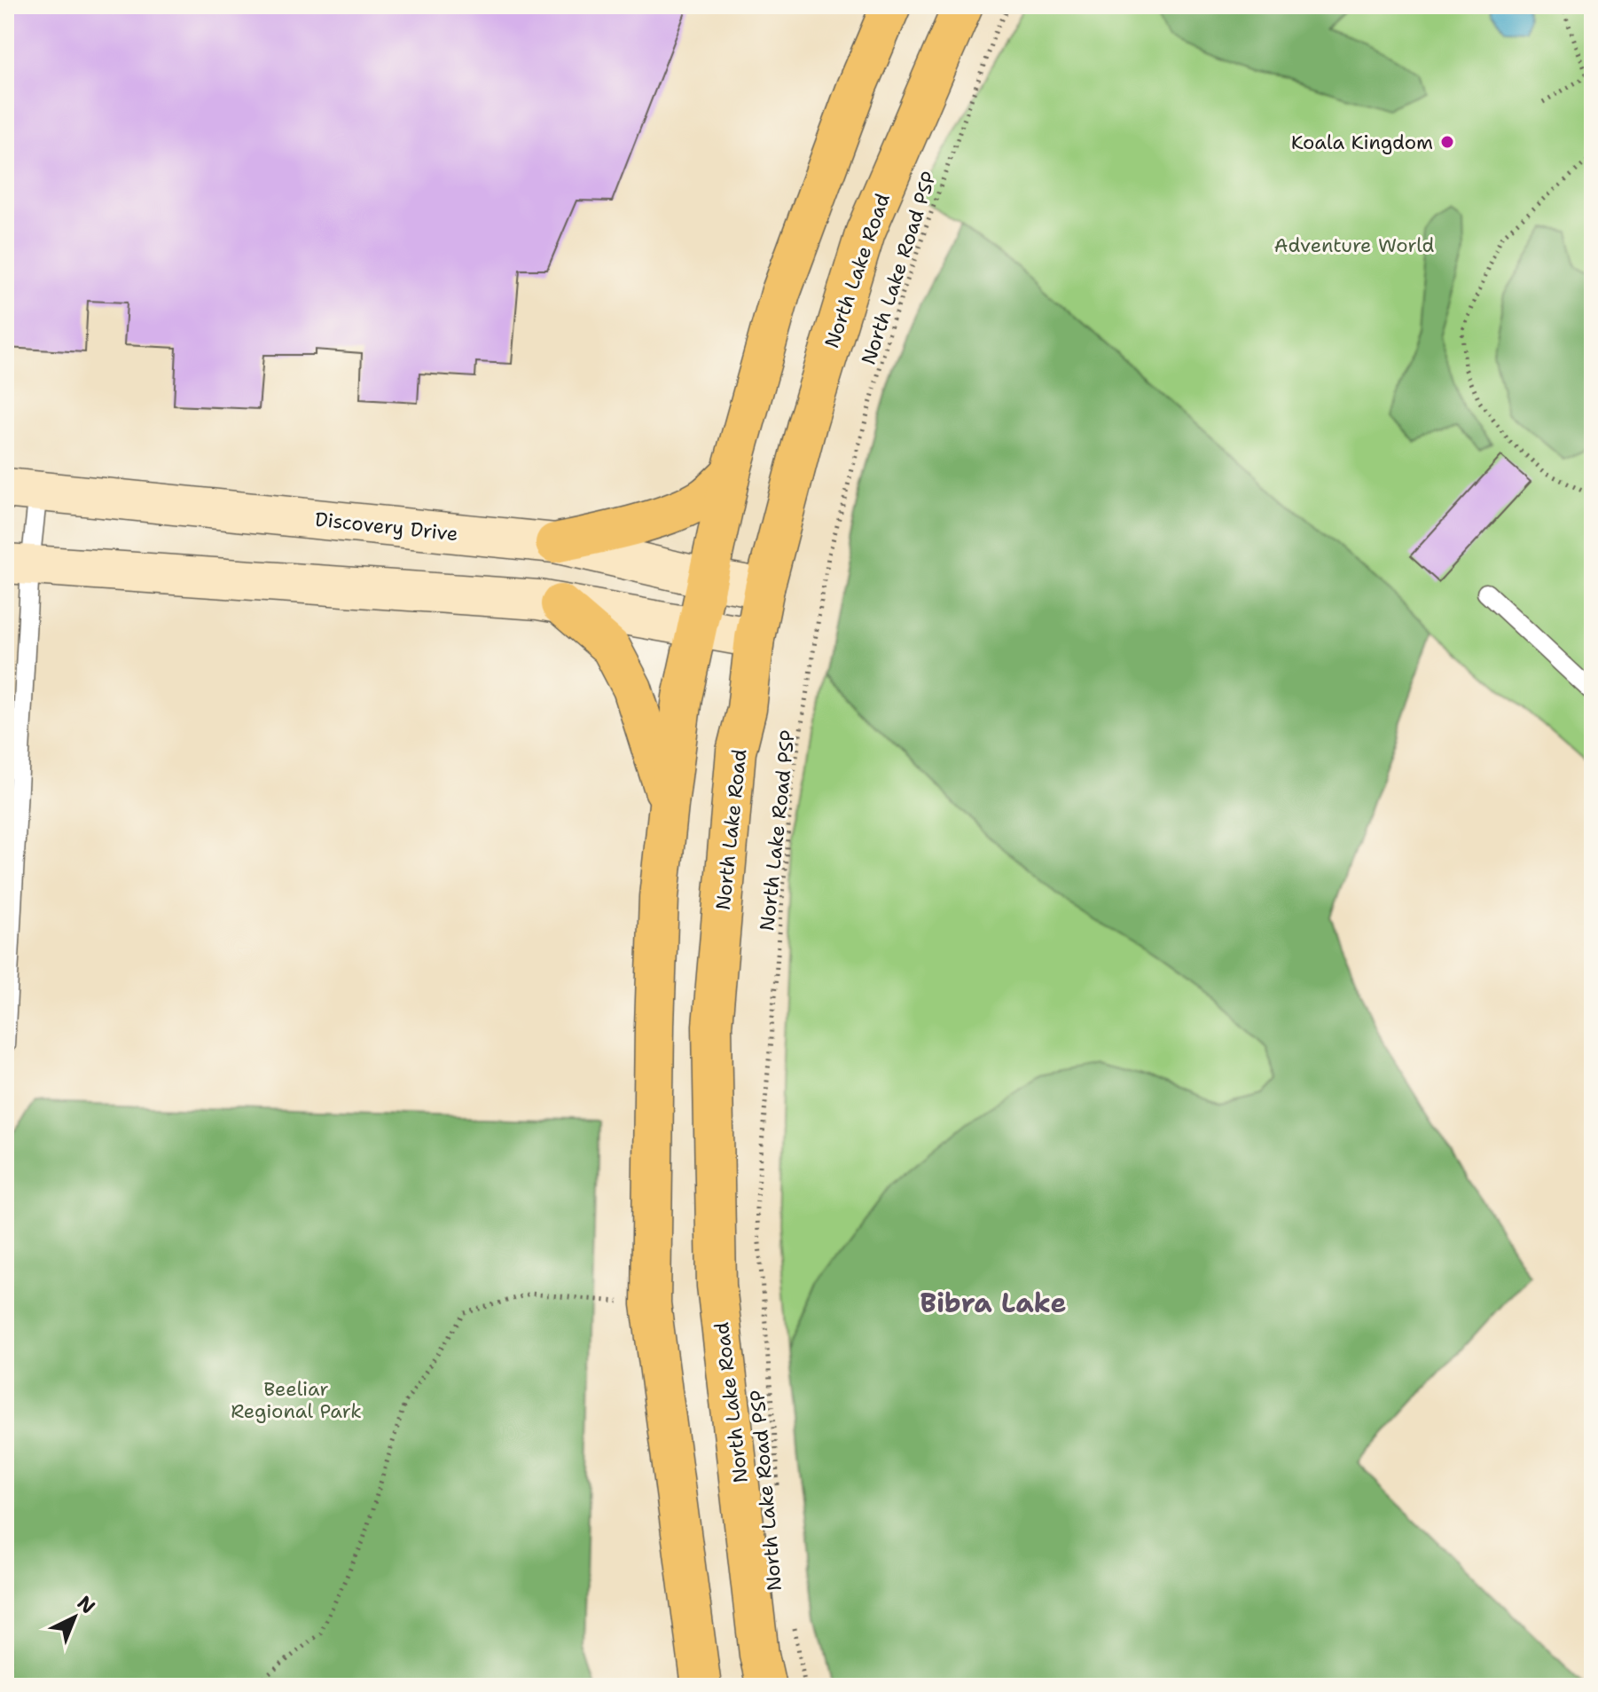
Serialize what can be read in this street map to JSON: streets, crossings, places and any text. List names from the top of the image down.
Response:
{
  "streets": {
    "main road": ["North Lake Road"],
    "street": ["Discovery Drive"],
    "path": ["North Lake Road PSP"]
  },
  "crossings": [
    ["North Lake Road", "Discovery Drive"]
  ],
  "districts": ["Bibra Lake"],
  "parks": ["Adventure World", "Beeliar Regional Park"],
  "places": ["Koala Kingdom"],
  "north": "top right"
}
